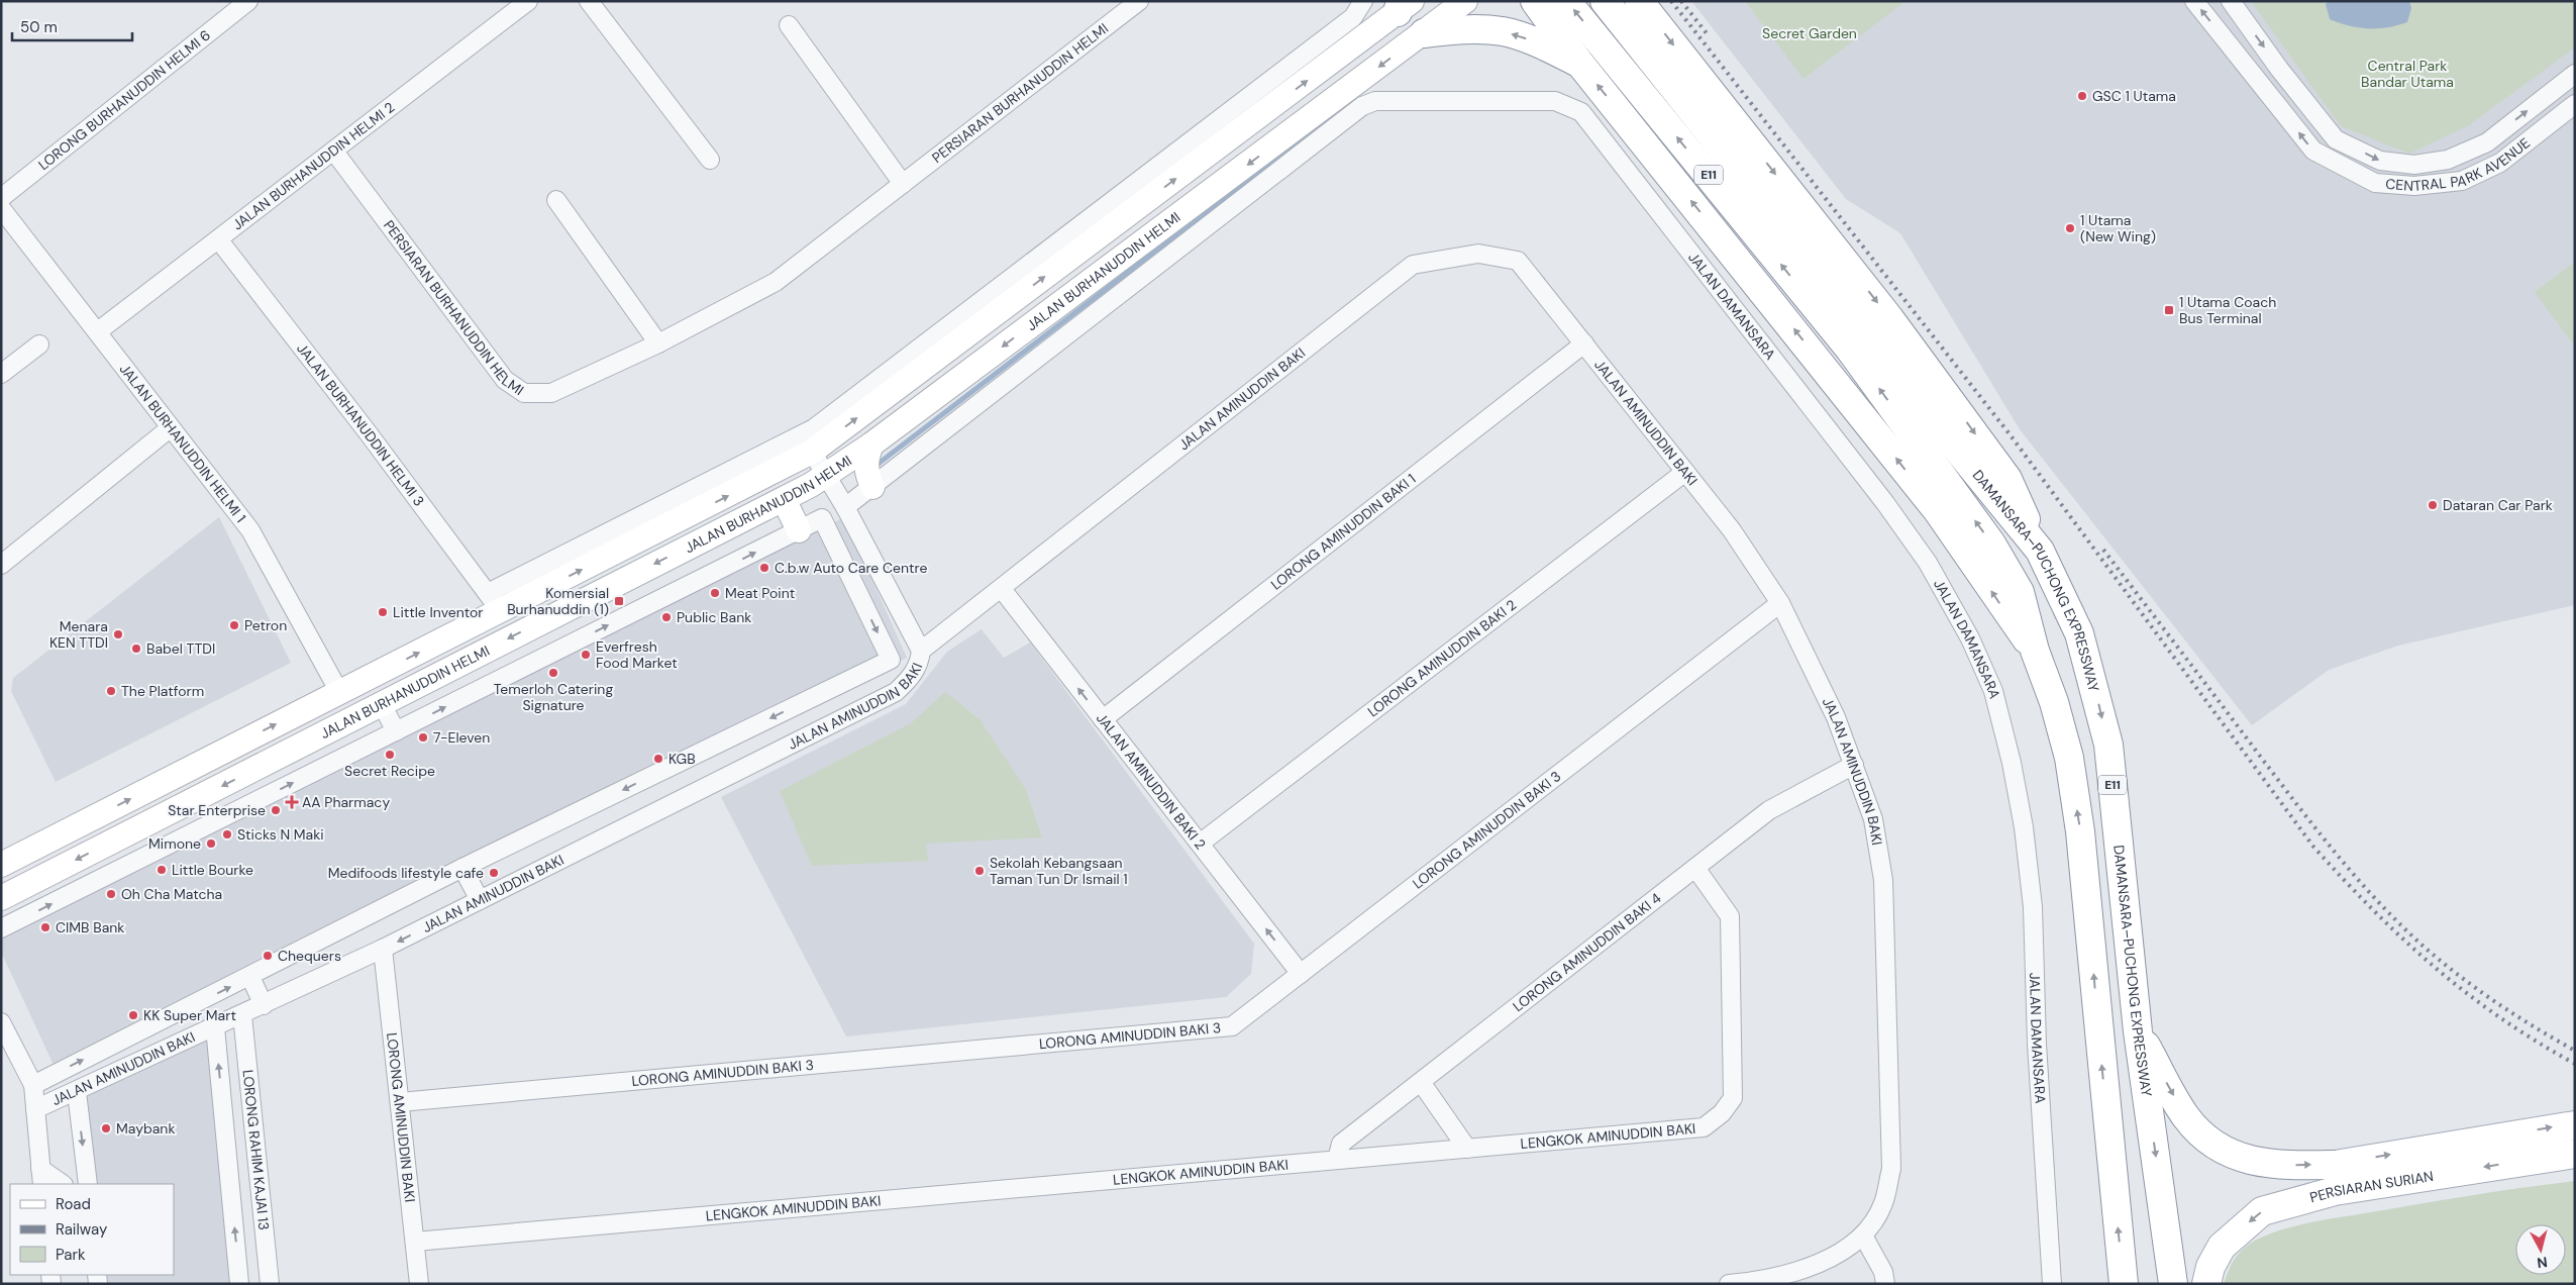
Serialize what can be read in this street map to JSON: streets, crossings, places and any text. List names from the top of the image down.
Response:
{
  "streets": {
    "main road": [
      "E11",
      "JALAN BURHANUDDIN HELMI",
      "DAMANSARA–PUCHONG EXPRESSWAY",
      "PERSIARAN SURIAN"
    ],
    "street": [
      "PERSIARAN BURHANUDDIN HELMI",
      "LORONG BURHANUDDIN HELMI 6",
      "CENTRAL PARK AVENUE",
      "JALAN BURHANUDDIN HELMI 2",
      "JALAN DAMANSARA",
      "JALAN AMINUDDIN BAKI",
      "JALAN BURHANUDDIN HELMI 3",
      "JALAN BURHANUDDIN HELMI 1",
      "LORONG AMINUDDIN BAKI 1",
      "LORONG AMINUDDIN BAKI 2",
      "JALAN AMINUDDIN BAKI 2",
      "LORONG AMINUDDIN BAKI 3",
      "LORONG AMINUDDIN BAKI 4",
      "LORONG AMINUDDIN BAKI",
      "LENGKOK AMINUDDIN BAKI",
      "LORONG RAHIM KAJAI 13"
    ]
  },
  "crossings": [
    ["PERSIARAN BURHANUDDIN HELMI", "JALAN BURHANUDDIN HELMI 2"],
    ["JALAN BURHANUDDIN HELMI 2", "JALAN BURHANUDDIN HELMI 3"],
    ["JALAN BURHANUDDIN HELMI 2", "JALAN BURHANUDDIN HELMI 1"],
    ["JALAN BURHANUDDIN HELMI", "JALAN DAMANSARA"],
    ["JALAN BURHANUDDIN HELMI", "JALAN BURHANUDDIN HELMI 3"],
    ["JALAN BURHANUDDIN HELMI", "JALAN BURHANUDDIN HELMI 1"],
    ["JALAN AMINUDDIN BAKI", "LORONG AMINUDDIN BAKI 1"],
    ["JALAN AMINUDDIN BAKI", "LORONG AMINUDDIN BAKI 2"],
    ["JALAN AMINUDDIN BAKI", "JALAN AMINUDDIN BAKI 2"],
    ["JALAN AMINUDDIN BAKI", "LORONG AMINUDDIN BAKI 3"],
    ["JALAN AMINUDDIN BAKI", "LORONG AMINUDDIN BAKI 4"],
    ["JALAN AMINUDDIN BAKI", "LORONG AMINUDDIN BAKI"],
    ["JALAN AMINUDDIN BAKI", "LORONG RAHIM KAJAI 13"],
    ["LORONG AMINUDDIN BAKI 1", "JALAN AMINUDDIN BAKI 2"],
    ["DAMANSARA–PUCHONG EXPRESSWAY", "PERSIARAN SURIAN"],
    ["LORONG AMINUDDIN BAKI 2", "JALAN AMINUDDIN BAKI 2"],
    ["JALAN AMINUDDIN BAKI 2", "LORONG AMINUDDIN BAKI 3"],
    ["LORONG AMINUDDIN BAKI 3", "LORONG AMINUDDIN BAKI"],
    ["LORONG AMINUDDIN BAKI 4", "LENGKOK AMINUDDIN BAKI"],
    ["LORONG AMINUDDIN BAKI", "LENGKOK AMINUDDIN BAKI"]
  ],
  "one_way": ["JALAN AMINUDDIN BAKI 2"],
  "parks": ["Secret Garden", "Central Park Bandar Utama"],
  "places": {
    "other": [
      "GSC 1 Utama",
      "1 Utama (New Wing)",
      "Dataran Car Park",
      "C.b.w Auto Care Centre",
      "Meat Point",
      "Little Inventor",
      "Public Bank",
      "Petron",
      "Menara KEN TTDI",
      "Babel TTDI",
      "Everfresh Food Market",
      "Temerloh Catering Signature",
      "The Platform",
      "7-Eleven",
      "Secret Recipe",
      "KGB",
      "Star Enterprise",
      "Sticks N Maki",
      "Mimone",
      "Little Bourke",
      "Sekolah Kebangsaan Taman Tun Dr Ismail 1",
      "Medifoods lifestyle cafe",
      "Oh Cha Matcha",
      "CIMB Bank",
      "Chequers",
      "KK Super Mart",
      "Maybank"
    ],
    "transit": ["1 Utama Coach Bus Terminal", "Komersial Burhanuddin (1)"],
    "health": ["AA Pharmacy"]
  },
  "legend": ["Road", "Railway", "Park"],
  "scale_bar": "50 m",
  "north": "bottom"
}
